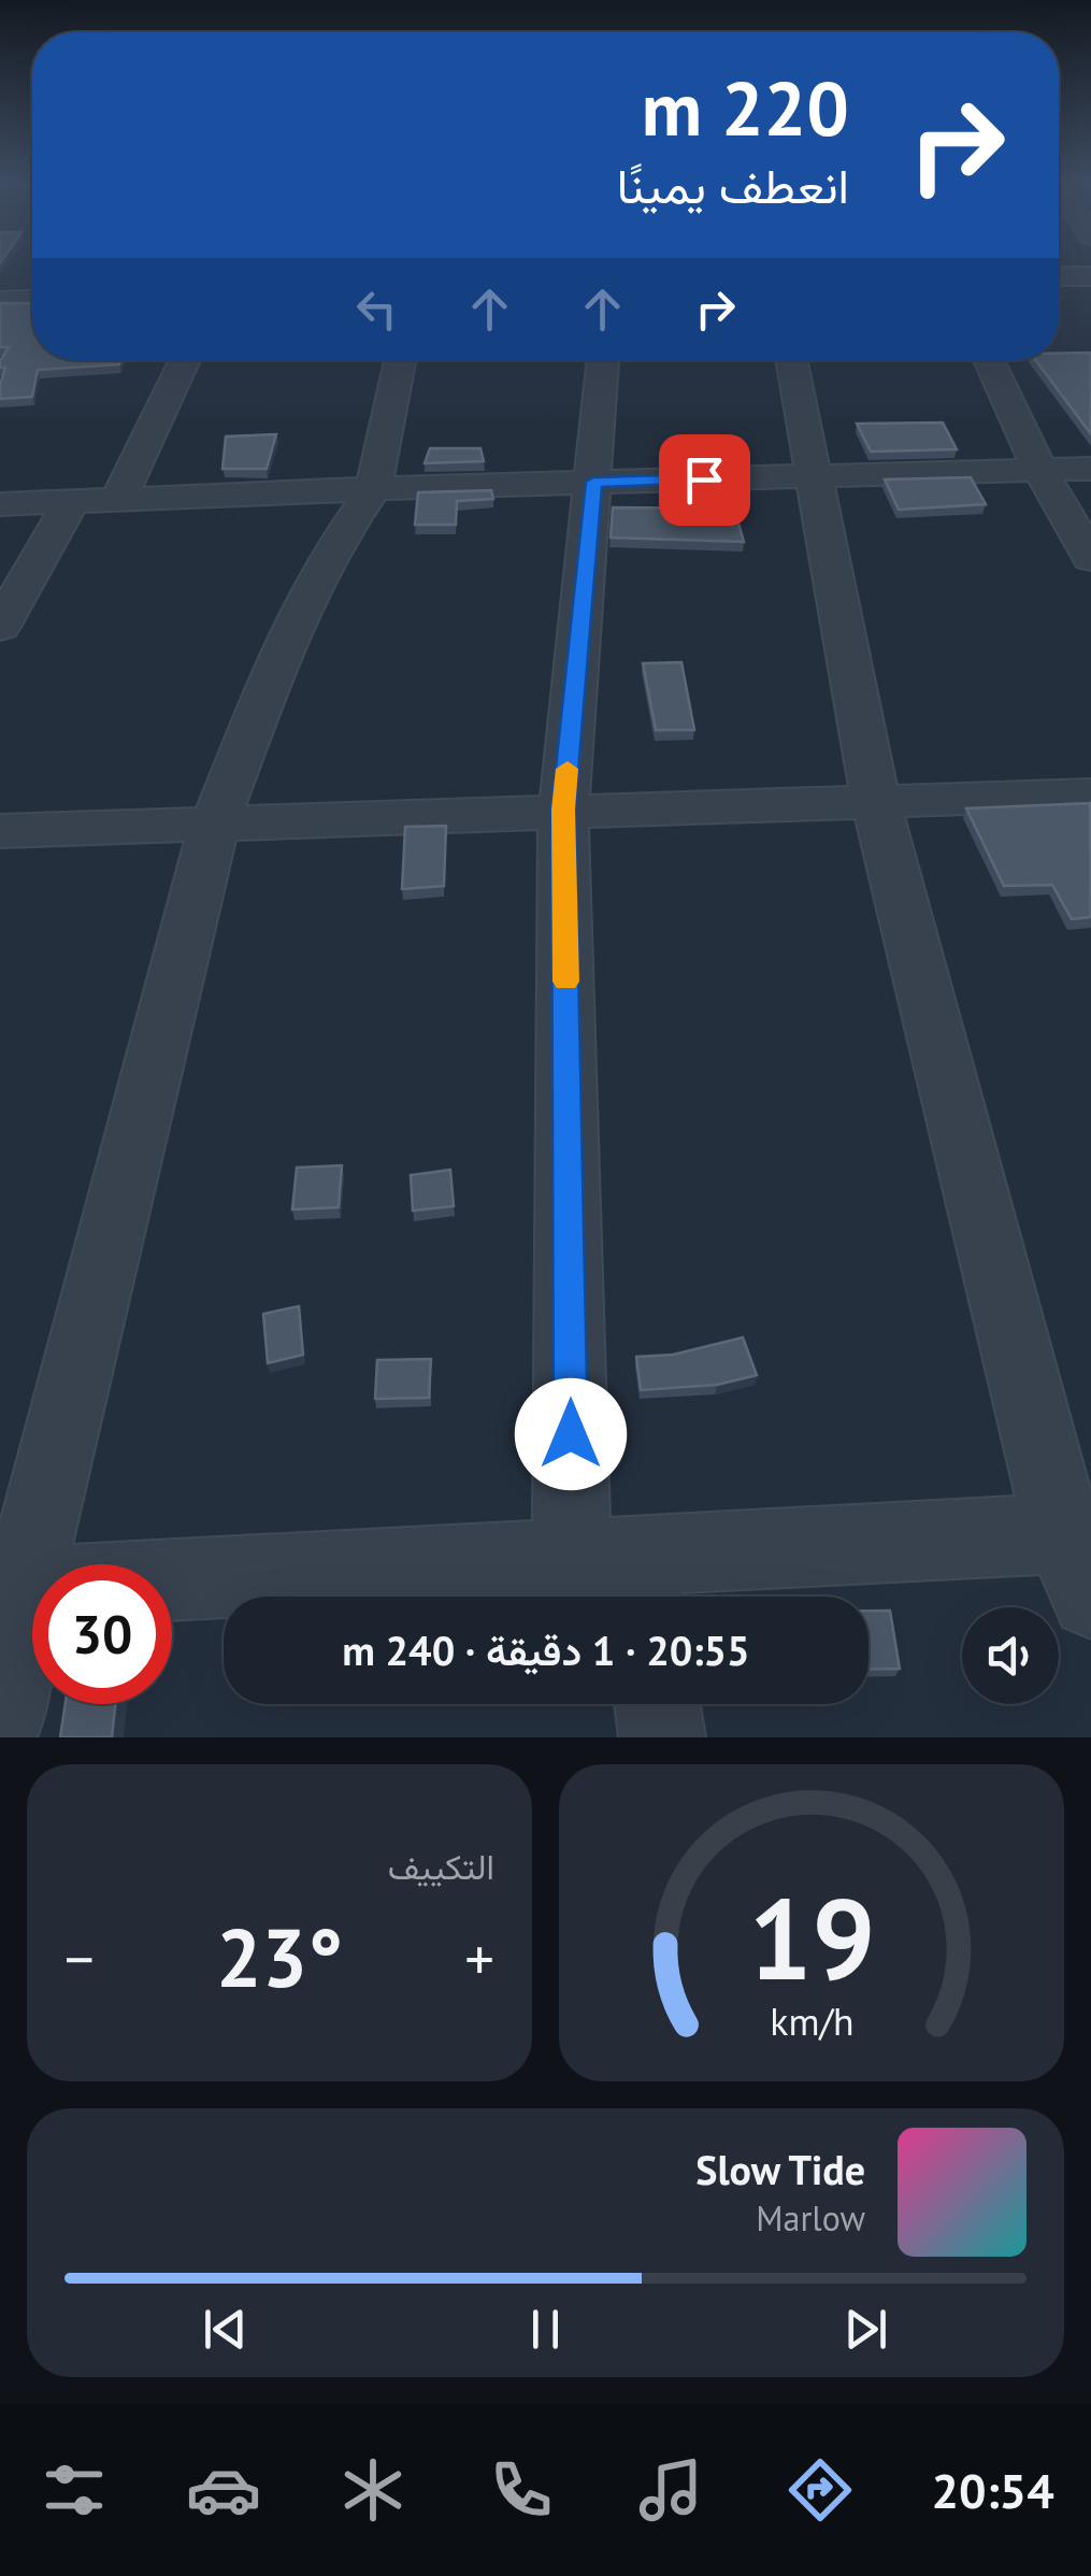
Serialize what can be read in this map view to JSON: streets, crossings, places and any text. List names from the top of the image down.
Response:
{
  "page": {
    "turn": ["220 m", "انعطف يمينًا"],
    "limit": "30",
    "trip": "20:55 · 1 دقيقة · 240 m",
    "tile": "التكييف",
    "heat": ["−", "23°", "+"],
    "song": ["Slow Tide", "Marlow"],
    "tabs": "20:54",
    "gauge": ["19", "km/h"]
  }
}
